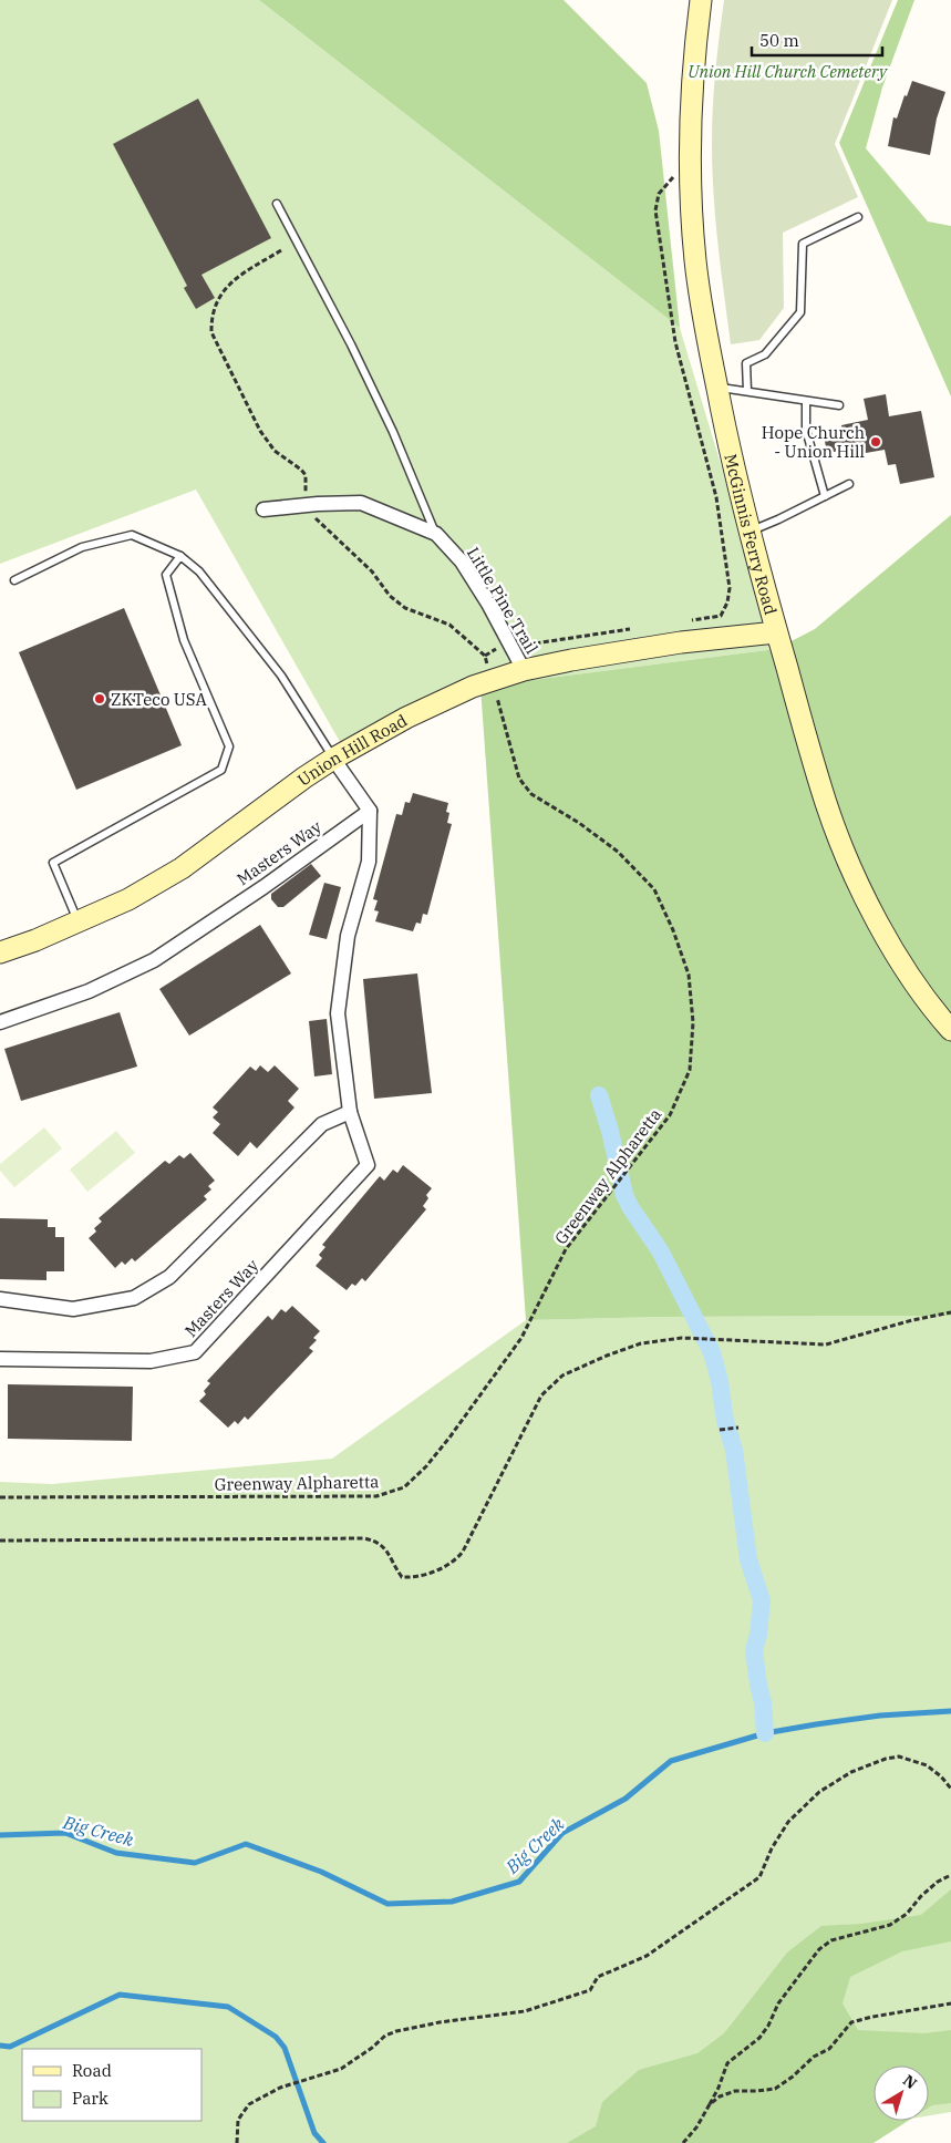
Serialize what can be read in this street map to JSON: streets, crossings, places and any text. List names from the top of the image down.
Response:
{
  "streets": {
    "main road": ["McGinnis Ferry Road", "Union Hill Road"],
    "street": ["Little Pine Trail", "Masters Way"],
    "path": ["Greenway Alpharetta"]
  },
  "crossings": [
    ["McGinnis Ferry Road", "Union Hill Road"],
    ["Little Pine Trail", "Union Hill Road"]
  ],
  "water": ["Big Creek"],
  "parks": ["Union Hill Church Cemetery"],
  "places": ["Hope Church - Union Hill", "ZKTeco USA"],
  "legend": ["Road", "Park"],
  "scale_bar": "50 m",
  "north": "top right"
}
